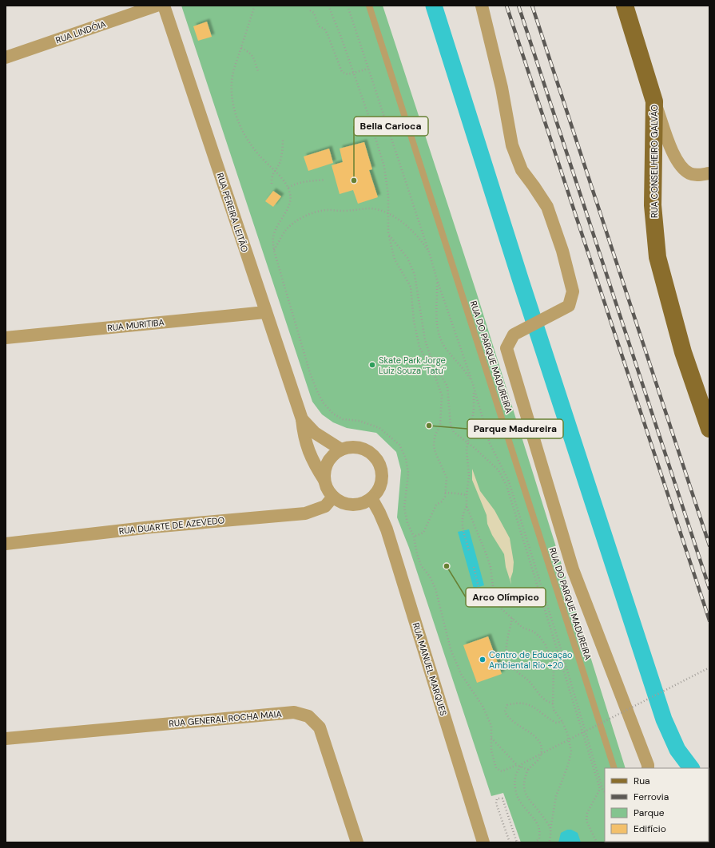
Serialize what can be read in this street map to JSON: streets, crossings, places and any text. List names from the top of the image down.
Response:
{
  "streets": {
    "main road": ["RUA CONSELHEIRO GALVÃO"],
    "street": [
      "RUA LINDÓIA",
      "RUA PEREIRA LEITÃO",
      "RUA MURITIBA",
      "RUA DUARTE DE AZEVEDO",
      "RUA MANUEL MARQUES",
      "RUA GENERAL ROCHA MAIA"
    ],
    "lane": ["RUA DO PARQUE MADUREIRA"]
  },
  "crossings": [
    ["RUA PEREIRA LEITÃO", "RUA MURITIBA"],
    ["RUA PEREIRA LEITÃO", "RUA DUARTE DE AZEVEDO"],
    ["RUA PEREIRA LEITÃO", "RUA MANUEL MARQUES"],
    ["RUA DUARTE DE AZEVEDO", "RUA MANUEL MARQUES"]
  ],
  "places": [
    "Bella Carioca",
    "Skate Park Jorge Luiz Souza \"Tatu\"",
    "Parque Madureira",
    "Arco Olímpico",
    "Centro de Educação Ambiental Rio +20"
  ],
  "legend": [
    "Rua",
    "Ferrovia",
    "Parque",
    "Edifício"
  ]
}
